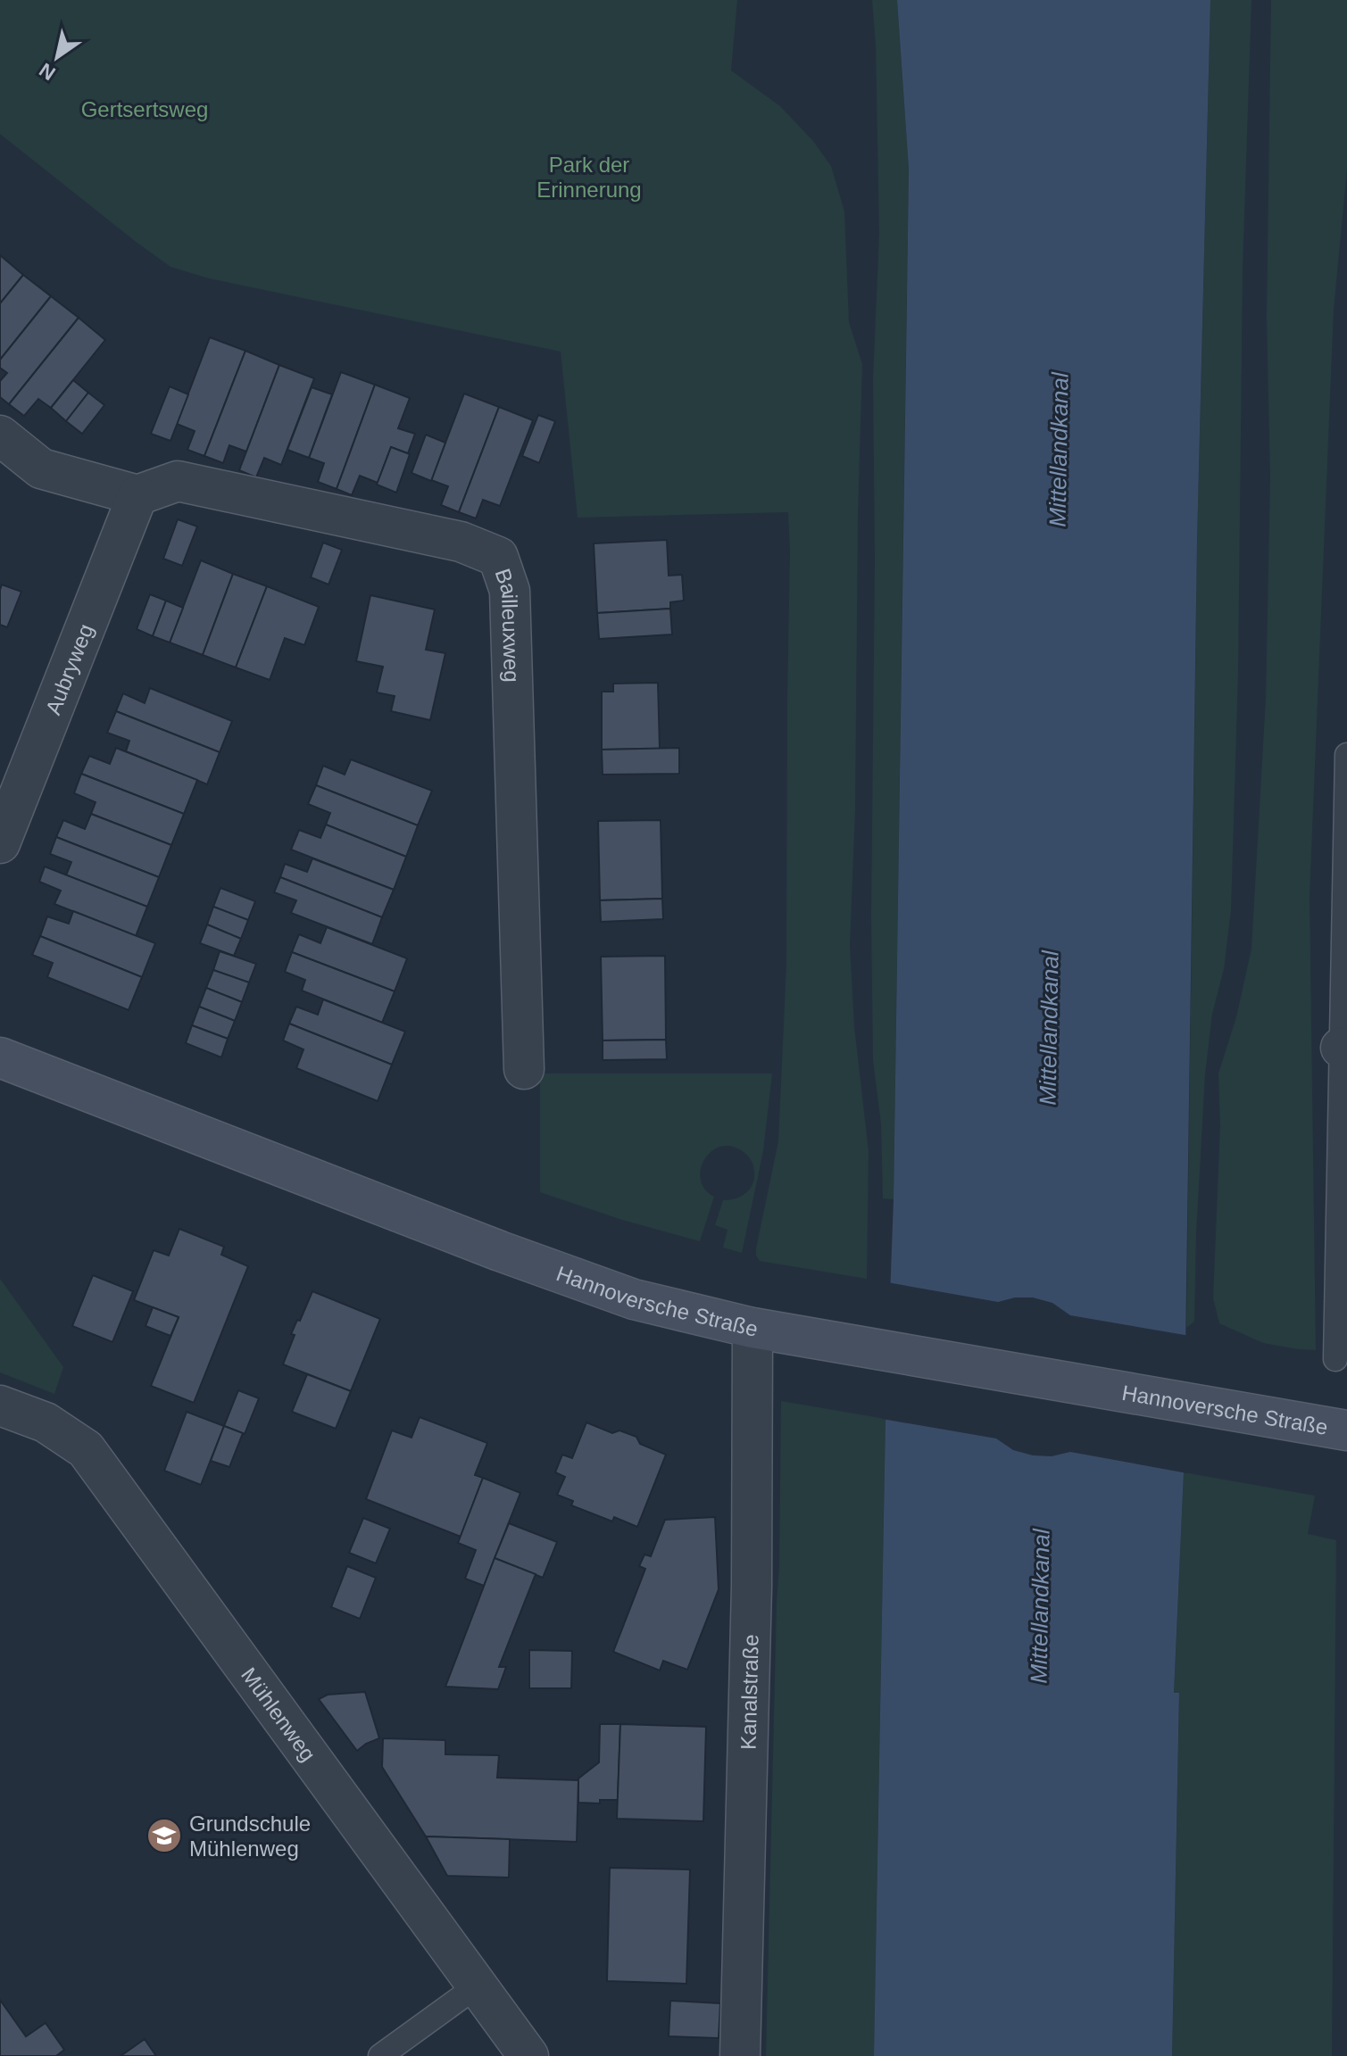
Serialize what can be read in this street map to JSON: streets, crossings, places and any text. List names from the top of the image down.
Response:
{
  "streets": {
    "main road": ["Hannoversche Straße"],
    "street": [
      "Bailleuxweg",
      "Aubryweg",
      "Kanalstraße",
      "Mühlenweg"
    ]
  },
  "crossings": [
    ["Bailleuxweg", "Aubryweg"],
    ["Hannoversche Straße", "Kanalstraße"]
  ],
  "water": ["Mittellandkanal"],
  "parks": ["Gertsertsweg", "Park der Erinnerung"],
  "places": {
    "school or university": ["Grundschule Mühlenweg"]
  },
  "north": "bottom left"
}
